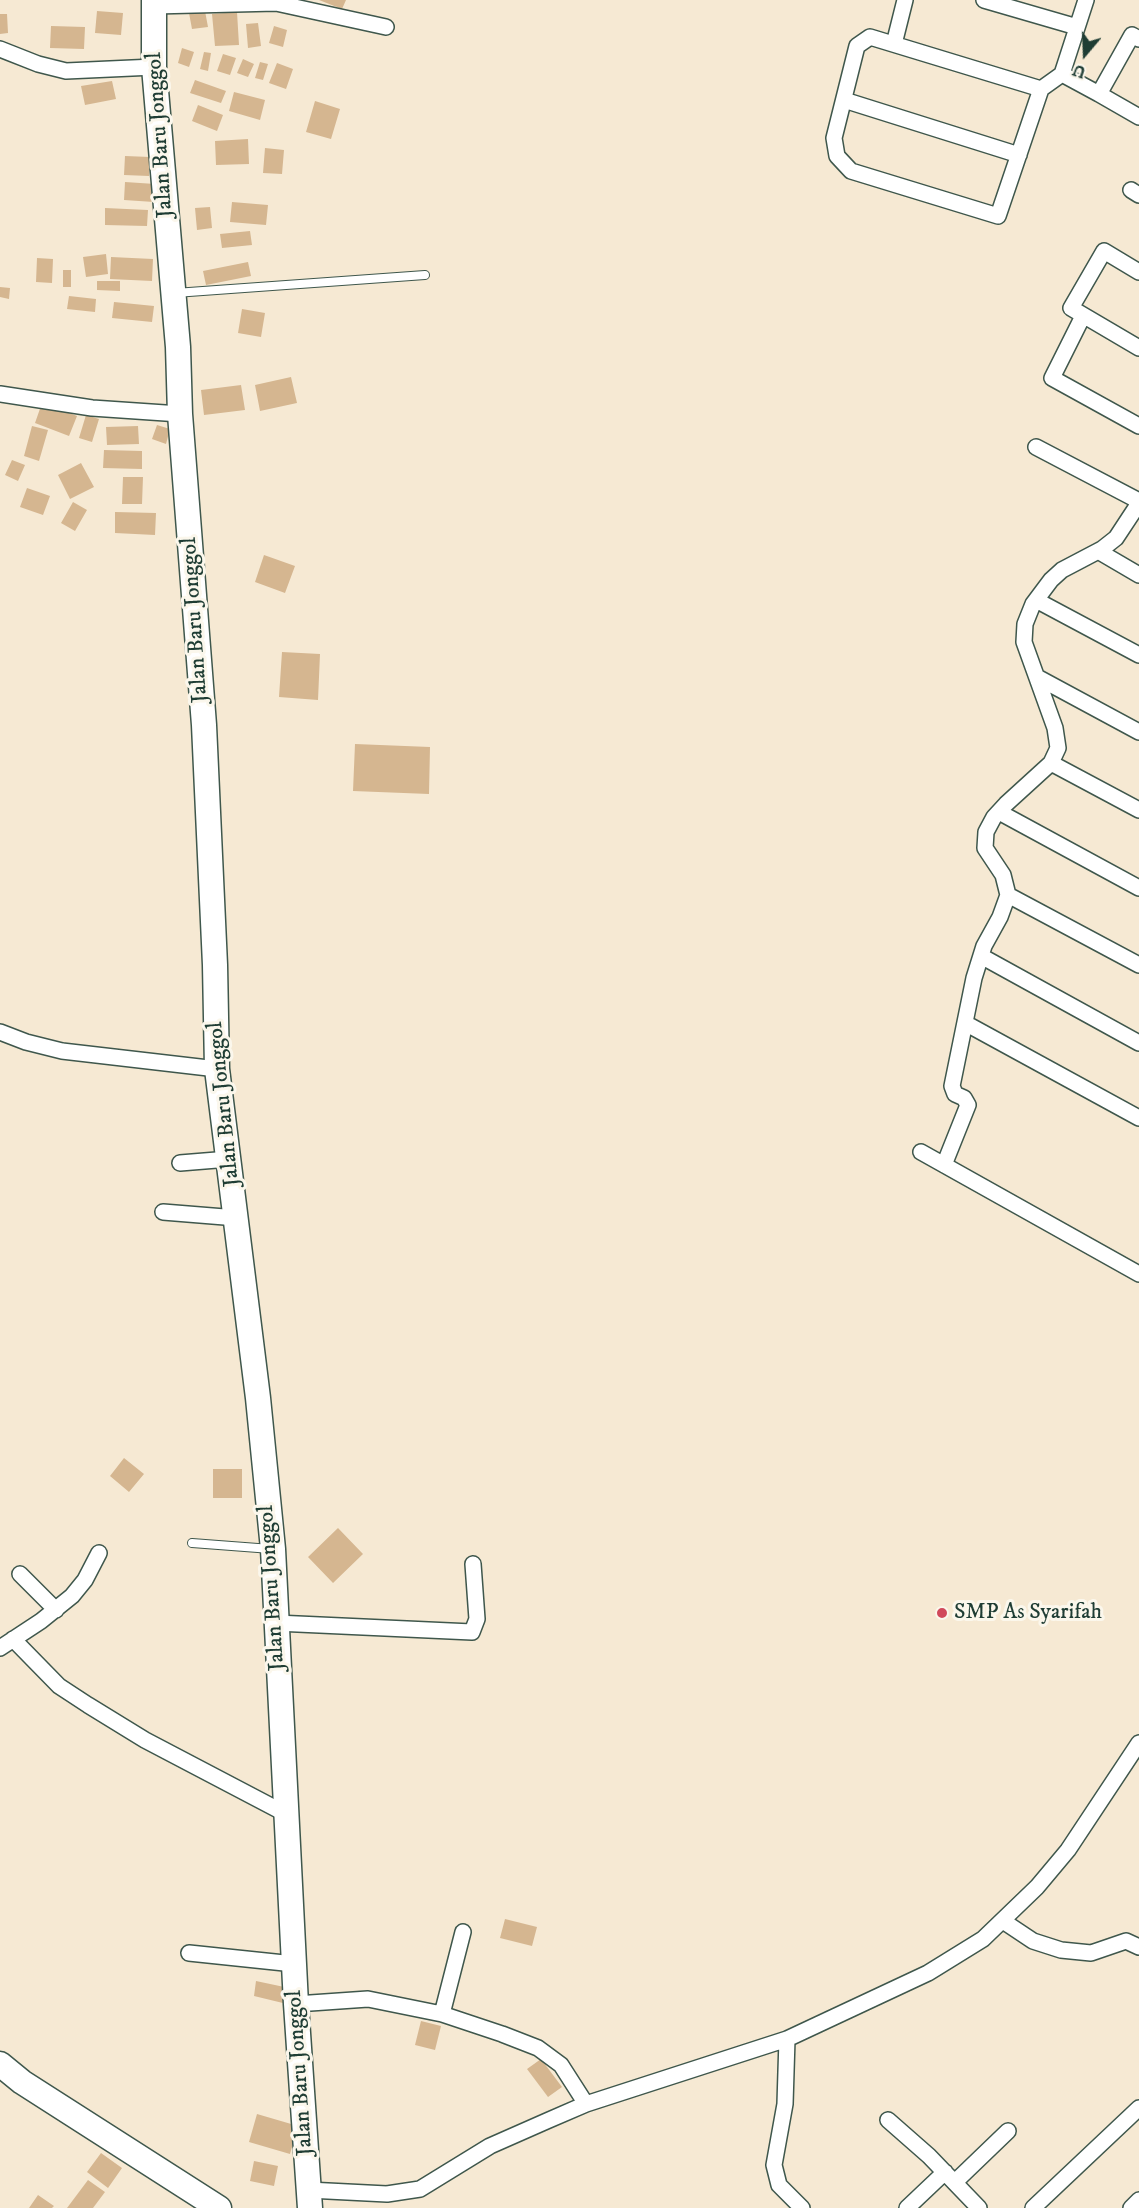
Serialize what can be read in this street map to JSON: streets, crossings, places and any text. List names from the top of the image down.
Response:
{
  "streets": {
    "main road": ["Jalan Baru Jonggol"]
  },
  "places": ["SMP As Syarifah"],
  "north": "bottom"
}
